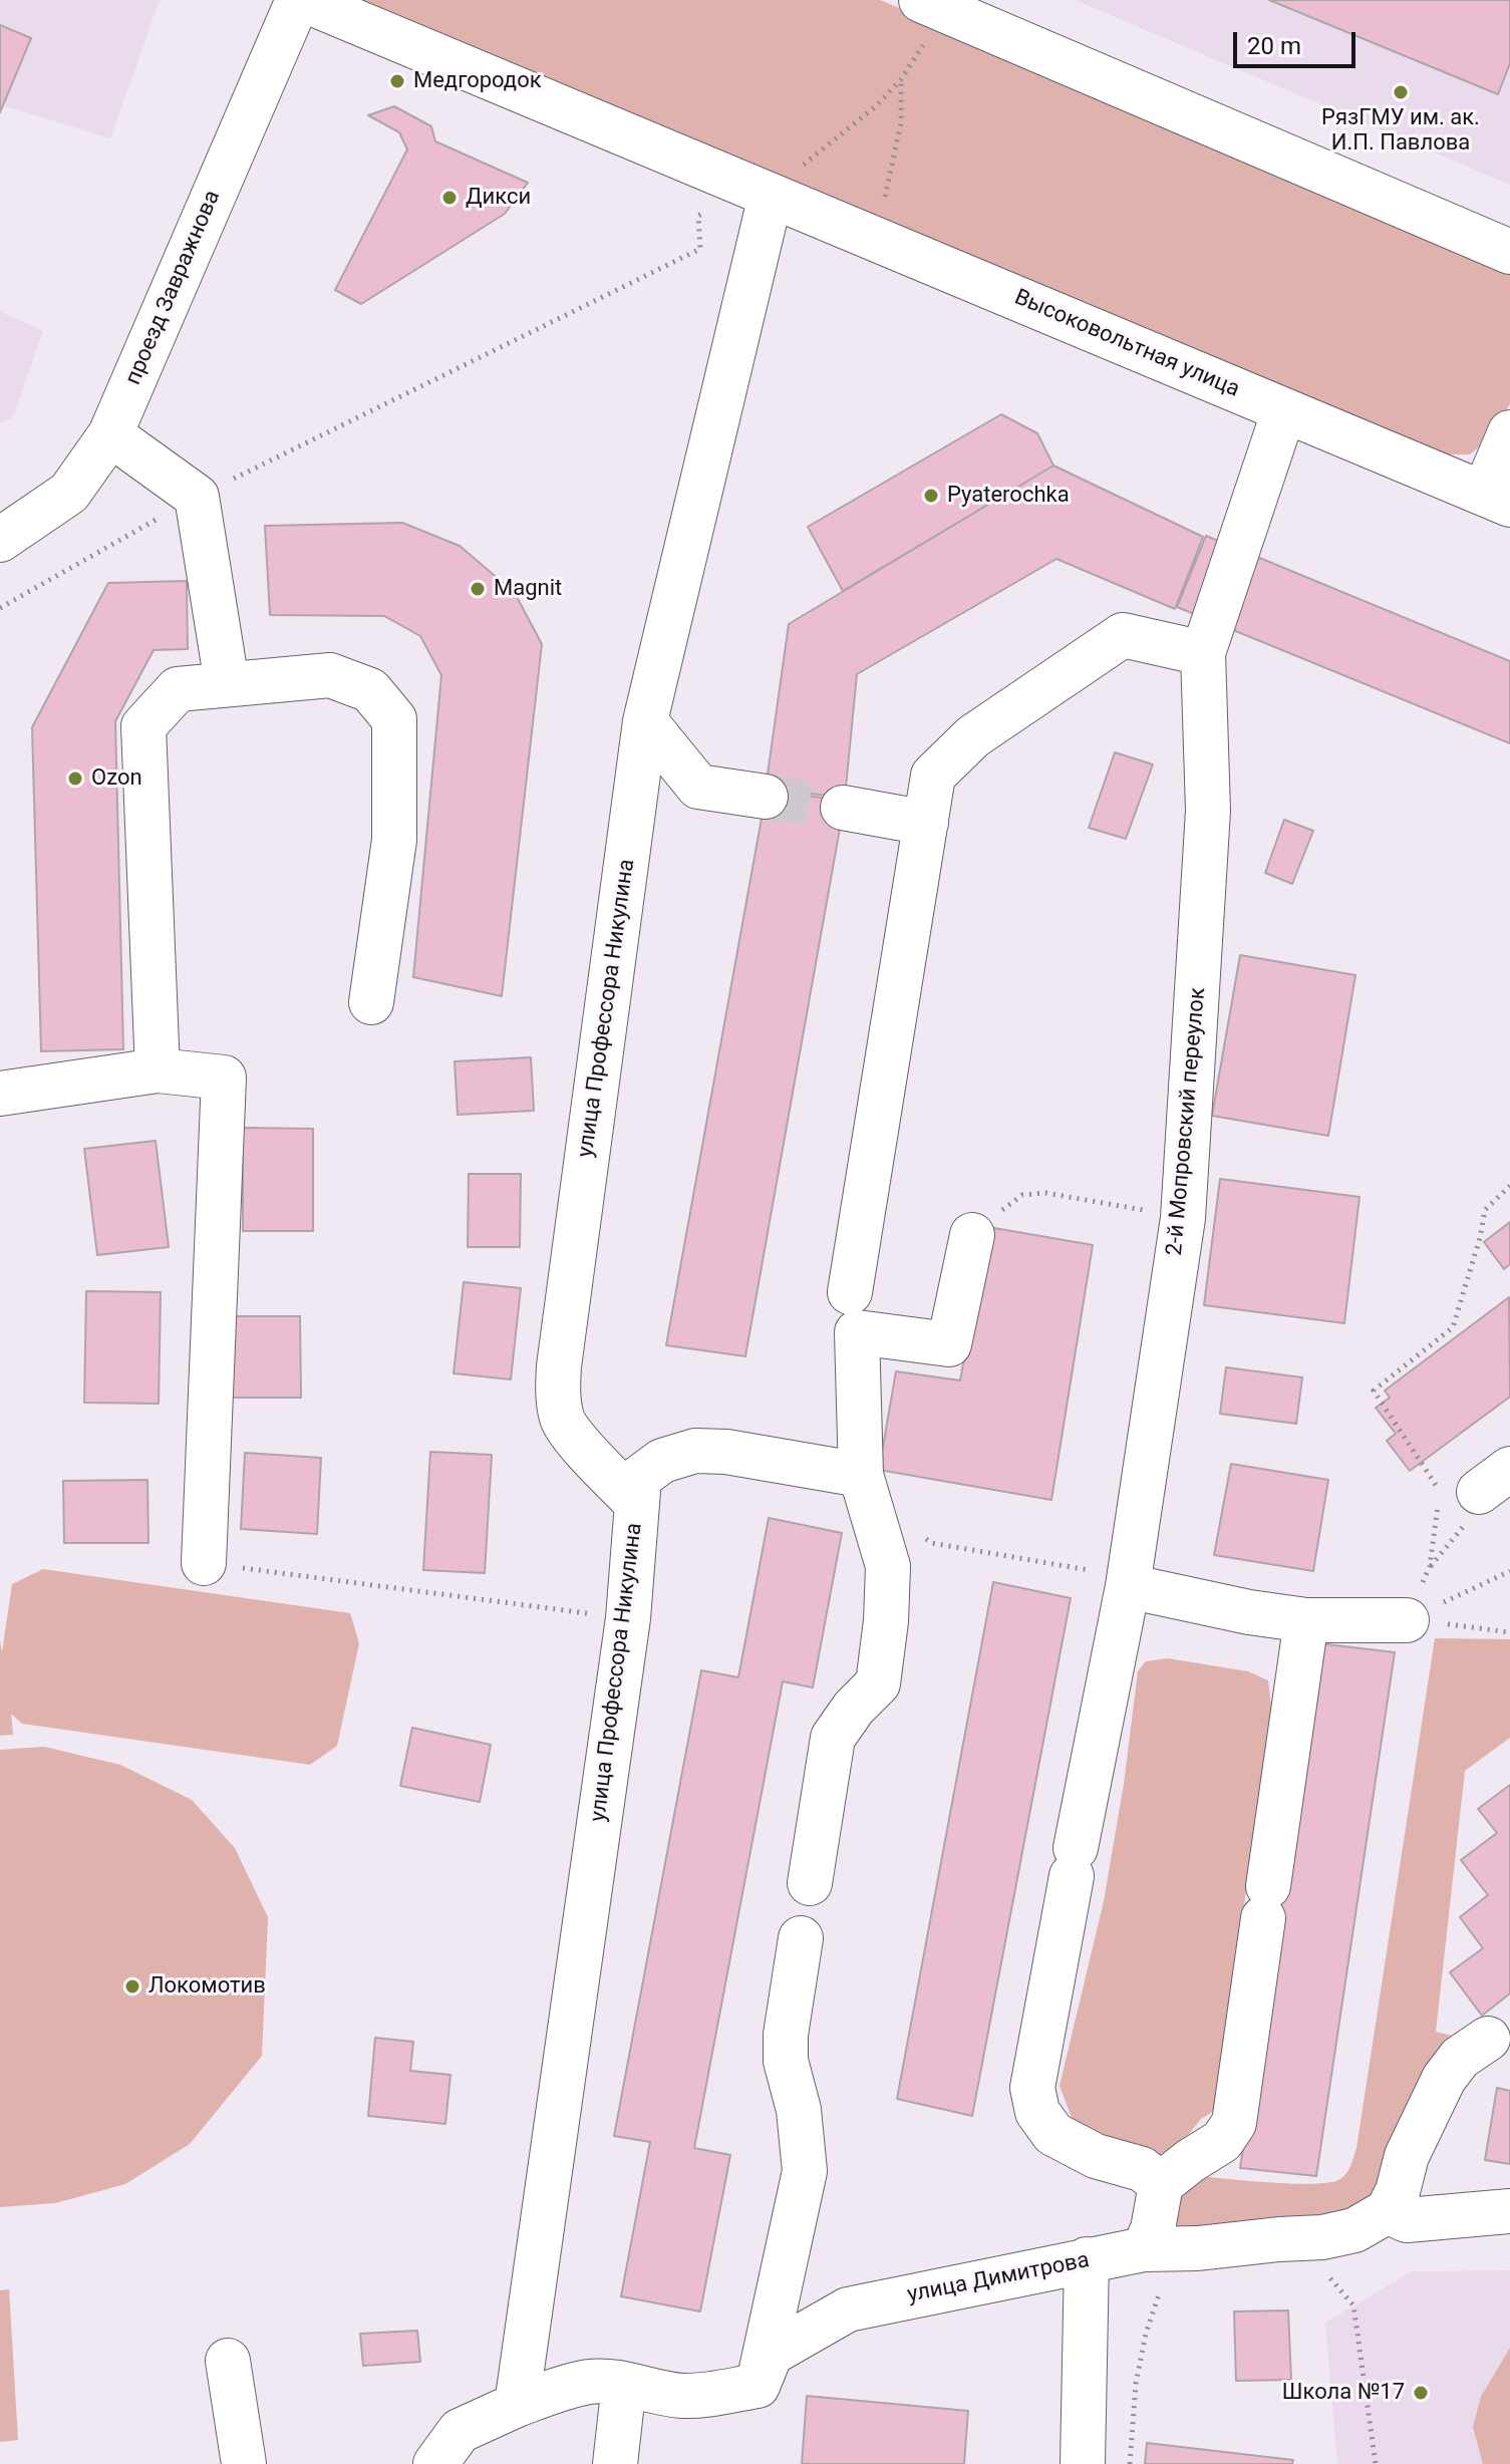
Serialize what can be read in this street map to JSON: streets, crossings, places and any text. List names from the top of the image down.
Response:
{
  "streets": {
    "street": [
      "проезд Завражнова",
      "Высоковольтная улица",
      "улица Профессора Никулина",
      "2-й Мопровский переулок",
      "улица Димитрова"
    ]
  },
  "places": [
    "Медгородок",
    "РязГМУ им. ак. И.П. Павлова",
    "Дикси",
    "Pyaterochka",
    "Magnit",
    "Ozon",
    "Локомотив",
    "Школа №17"
  ],
  "scale_bar": "20 m"
}
